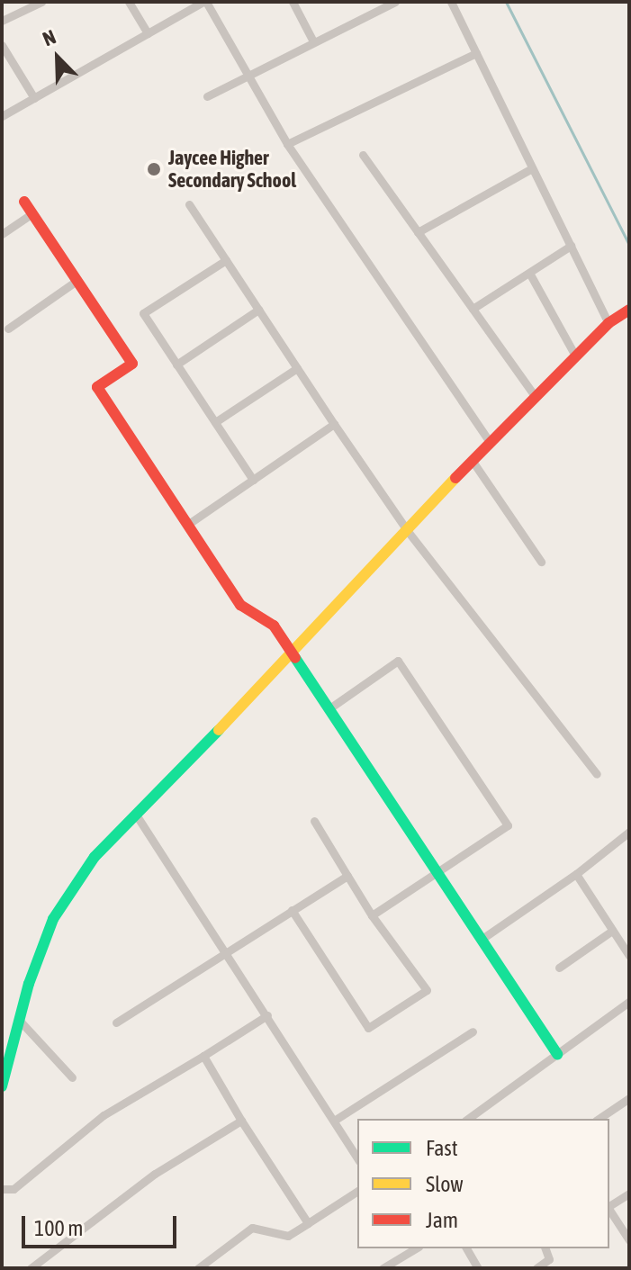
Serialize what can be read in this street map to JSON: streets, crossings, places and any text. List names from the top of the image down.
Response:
{
  "places": ["Jaycee Higher Secondary School"],
  "legend": ["Fast", "Slow", "Jam"],
  "scale_bar": "100 m",
  "north": "top left"
}
